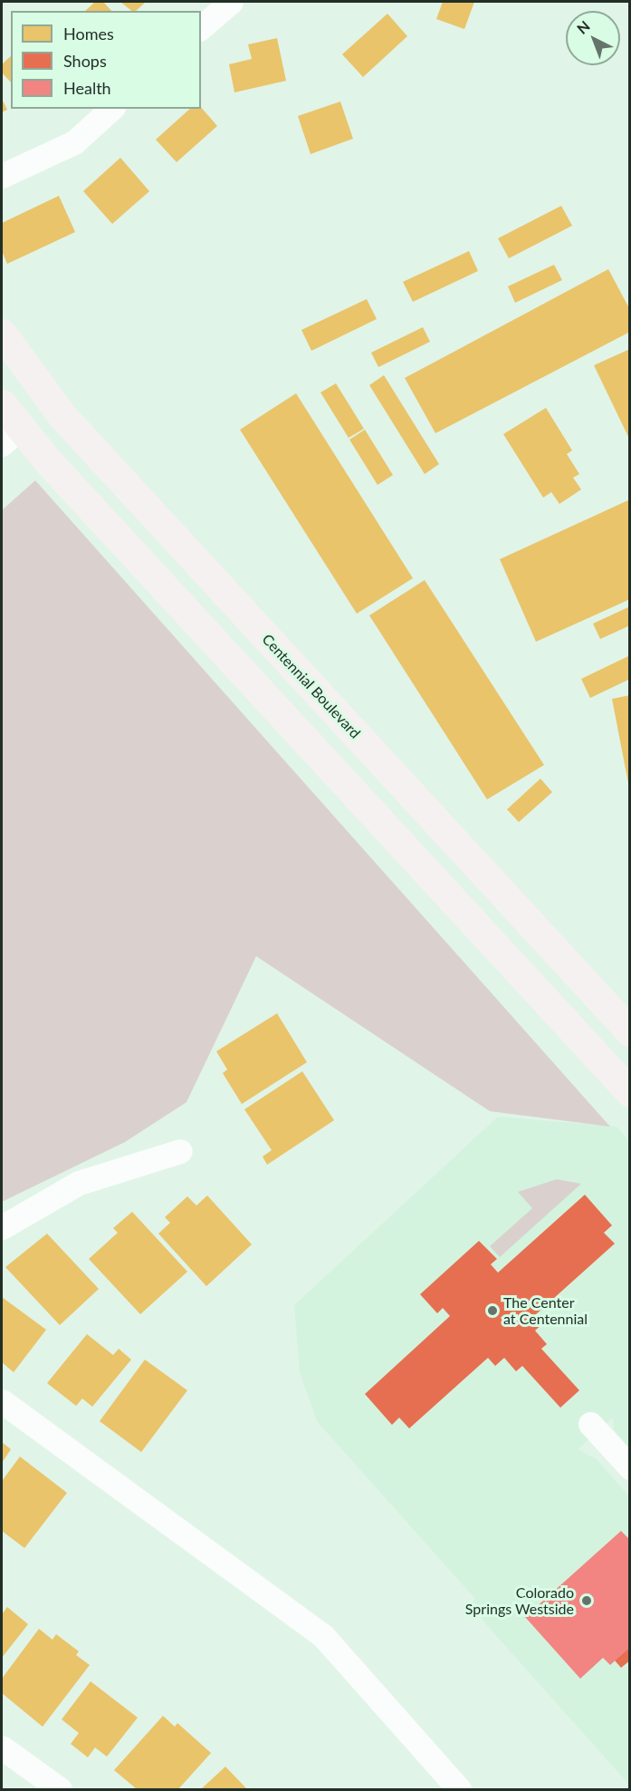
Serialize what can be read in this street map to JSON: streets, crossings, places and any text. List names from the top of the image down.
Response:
{
  "streets": {
    "main road": ["Centennial Boulevard"]
  },
  "places": ["The Center at Centennial", "Colorado Springs Westside"],
  "legend": ["Homes", "Shops", "Health"],
  "north": "top left"
}
